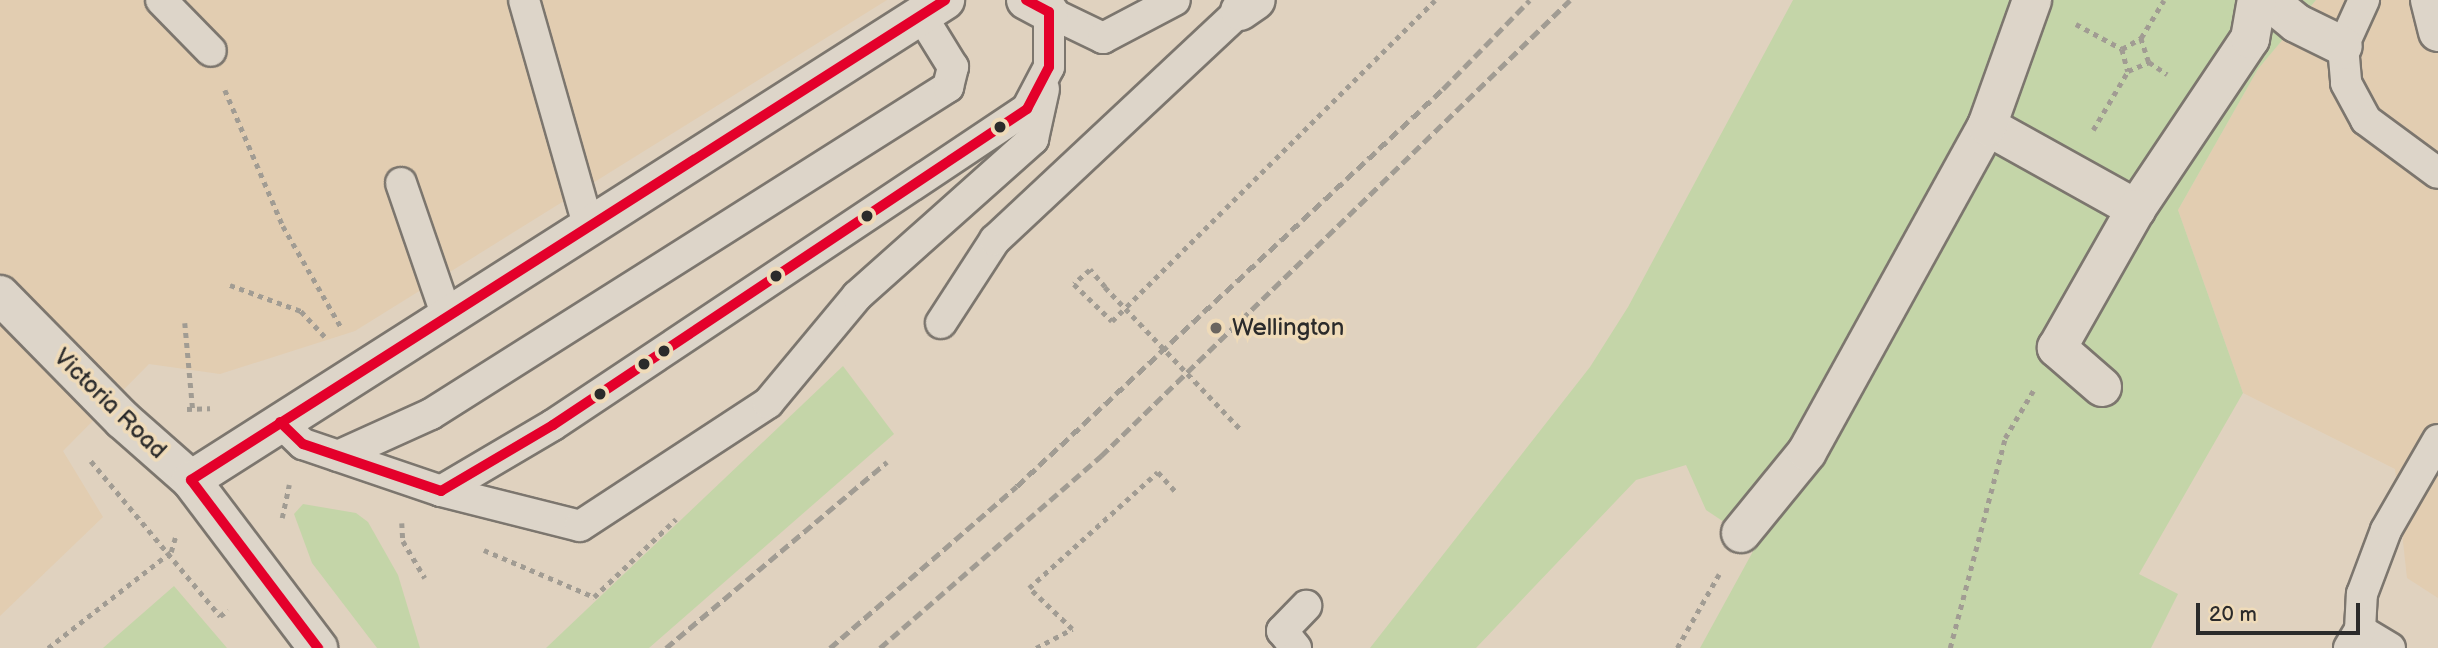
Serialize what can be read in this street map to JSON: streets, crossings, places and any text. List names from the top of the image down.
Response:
{
  "streets": {
    "street": ["Victoria Road"]
  },
  "places": ["Wellington"],
  "scale_bar": "20 m"
}
